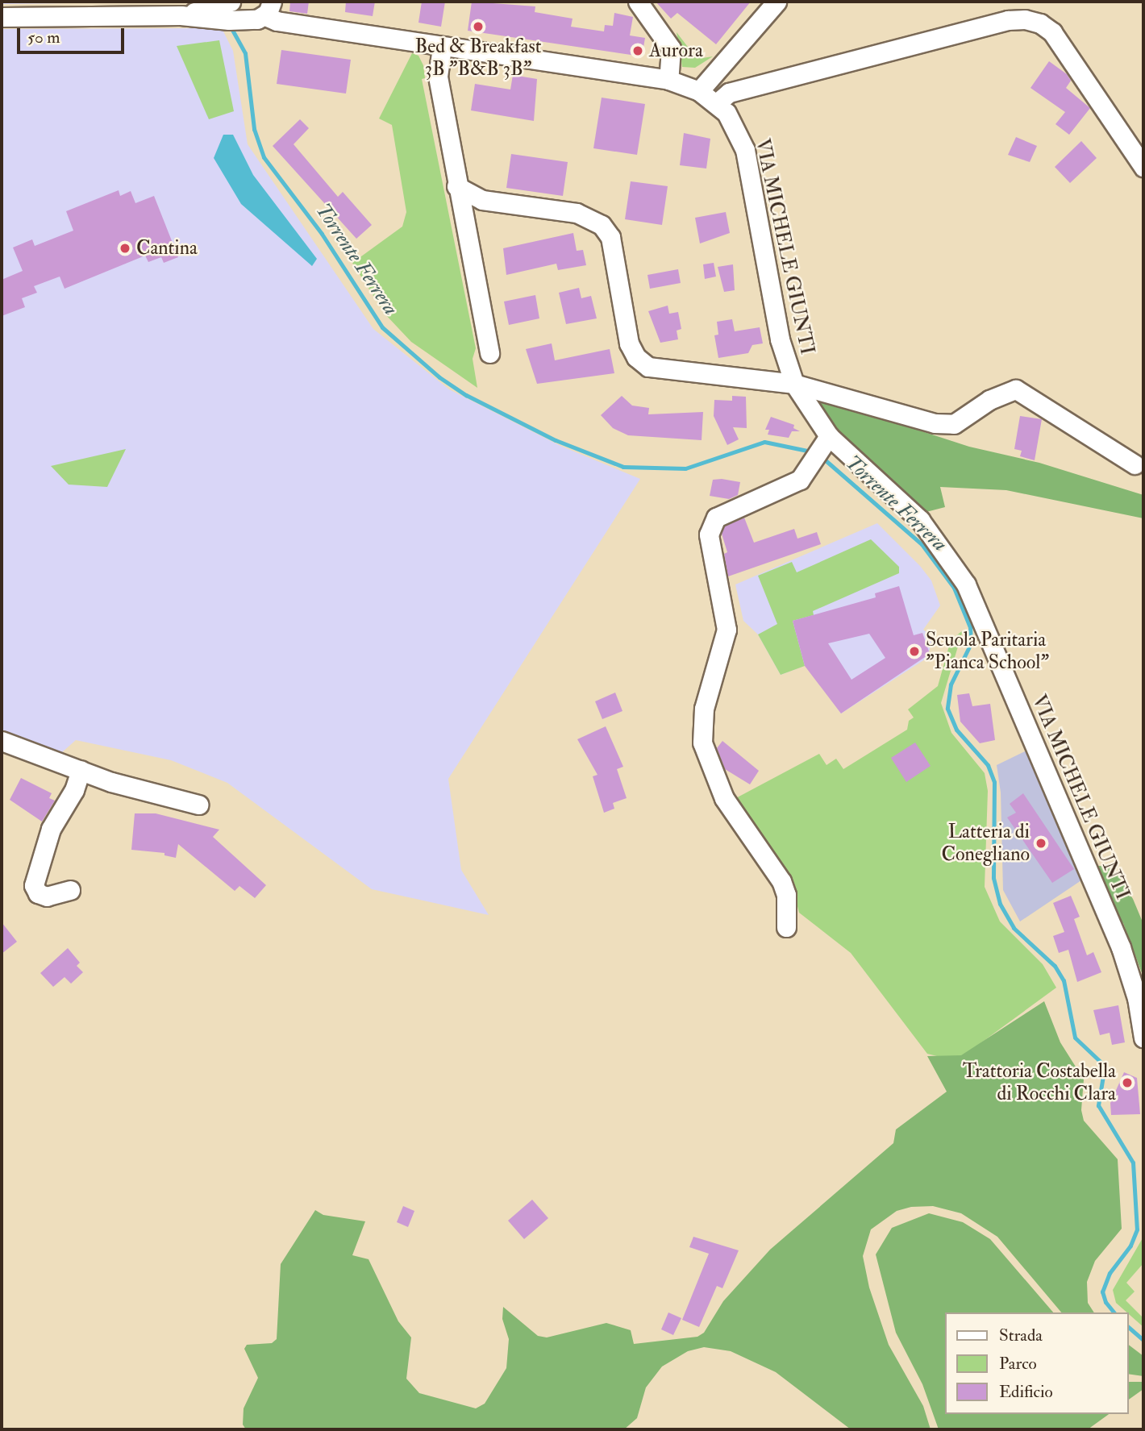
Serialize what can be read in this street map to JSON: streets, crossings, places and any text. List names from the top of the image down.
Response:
{
  "streets": {
    "street": ["VIA MICHELE GIUNTI"]
  },
  "water": ["Torrente Ferrera"],
  "places": [
    "Bed & Breakfast 3B \"B&B 3B\"",
    "Aurora",
    "Cantina",
    "Scuola Paritaria \"Pianca School\"",
    "Latteria di Conegliano",
    "Trattoria Costabella di Rocchi Clara"
  ],
  "legend": ["Strada", "Parco", "Edificio"],
  "scale_bar": "50 m"
}
